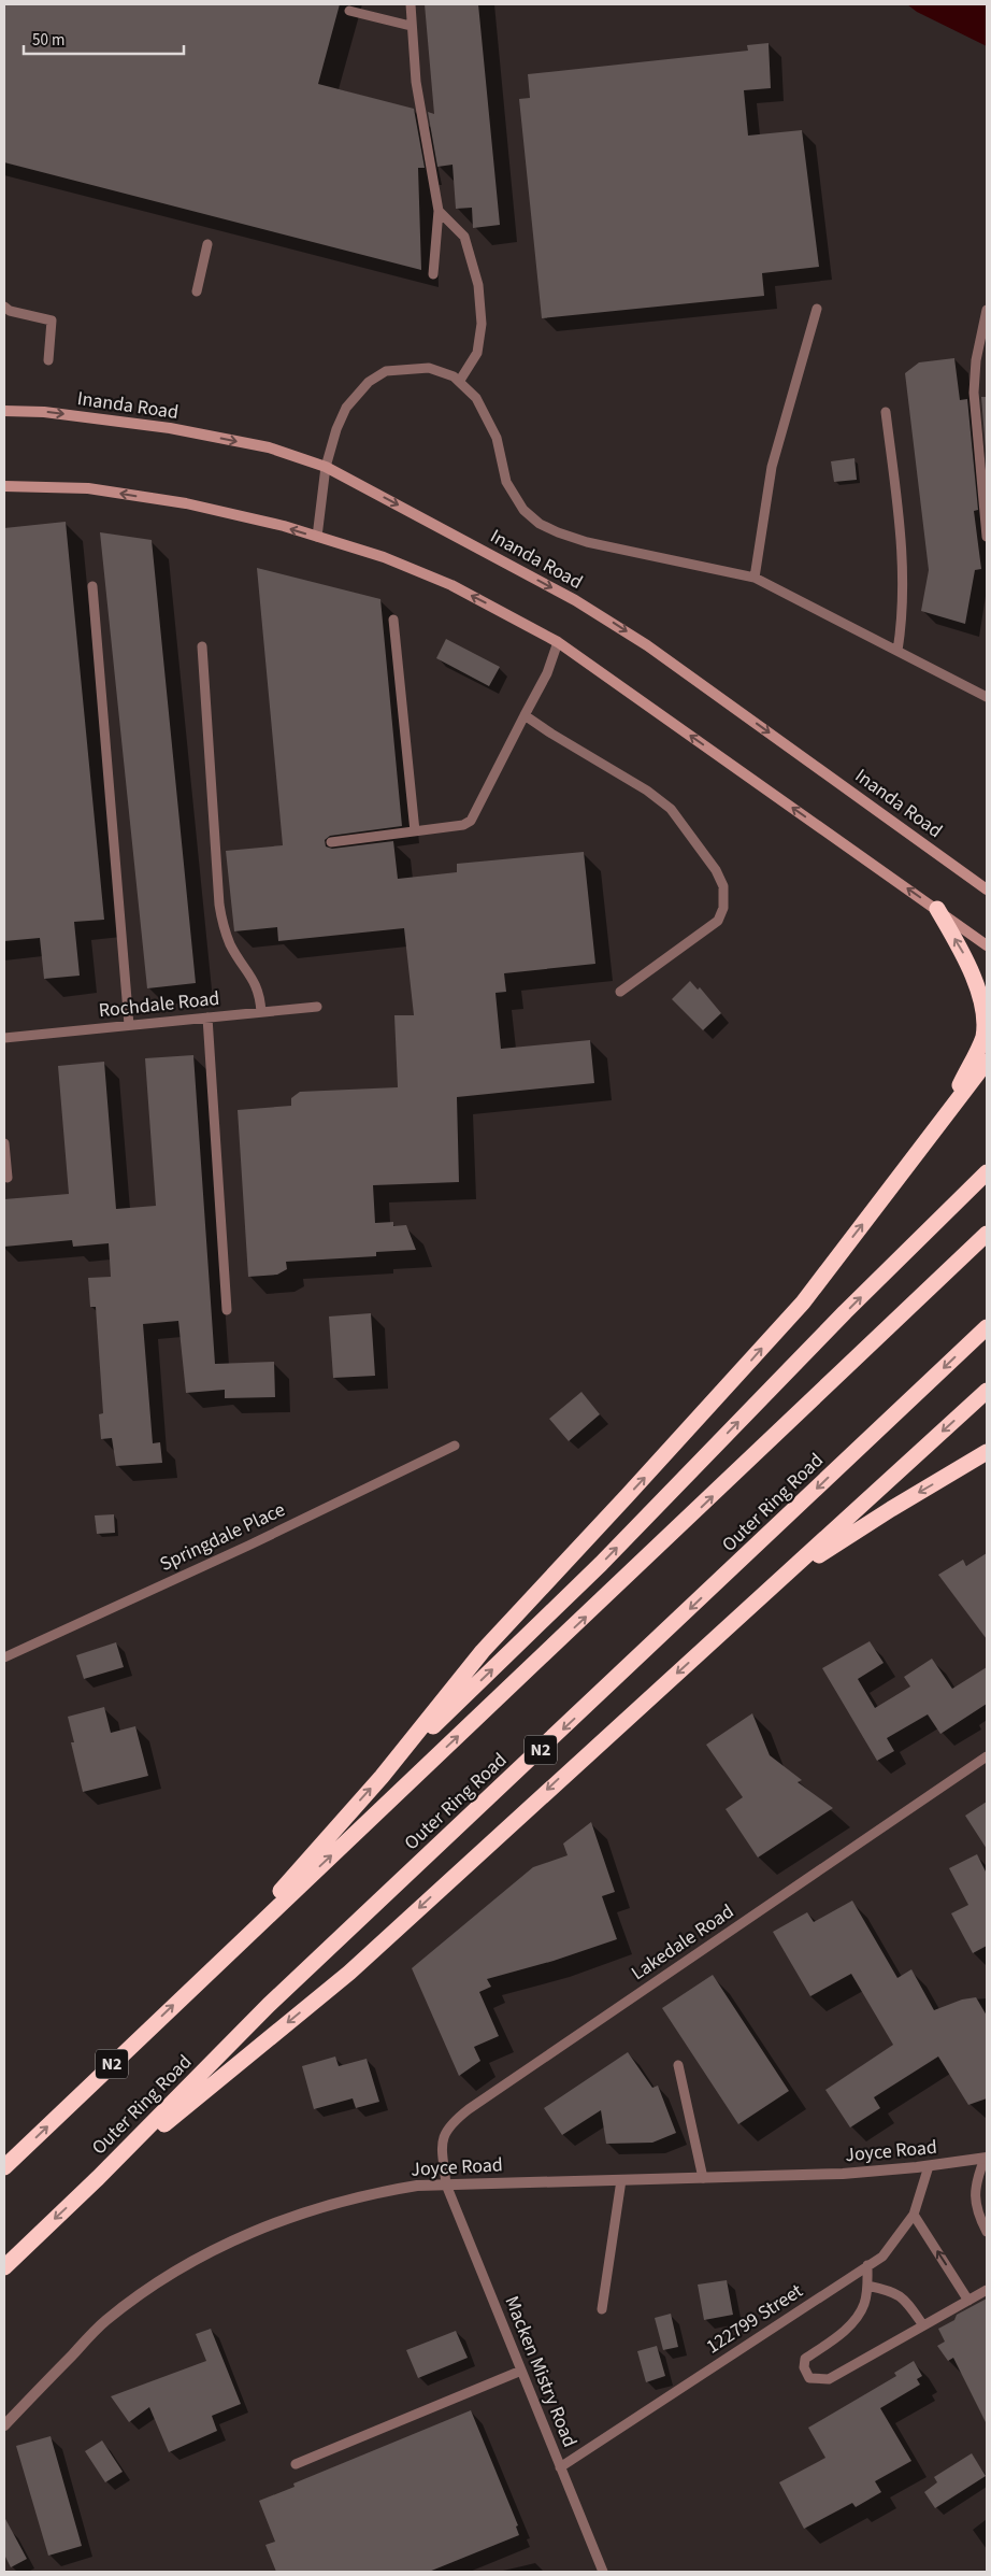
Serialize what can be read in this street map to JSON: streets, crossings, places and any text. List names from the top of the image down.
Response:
{
  "streets": {
    "highway": ["Outer Ring Road", "N2"],
    "main road": ["Inanda Road"],
    "street": ["Joyce Road"],
    "lane": [
      "Rochdale Road",
      "Springdale Place",
      "Lakedale Road",
      "122799 Street",
      "Macken Mistry Road"
    ]
  },
  "crossings": [
    ["Lakedale Road", "Joyce Road"],
    ["Lakedale Road", "Macken Mistry Road"],
    ["Joyce Road", "122799 Street"],
    ["Joyce Road", "Macken Mistry Road"],
    ["122799 Street", "Macken Mistry Road"]
  ],
  "scale_bar": "50 m"
}
